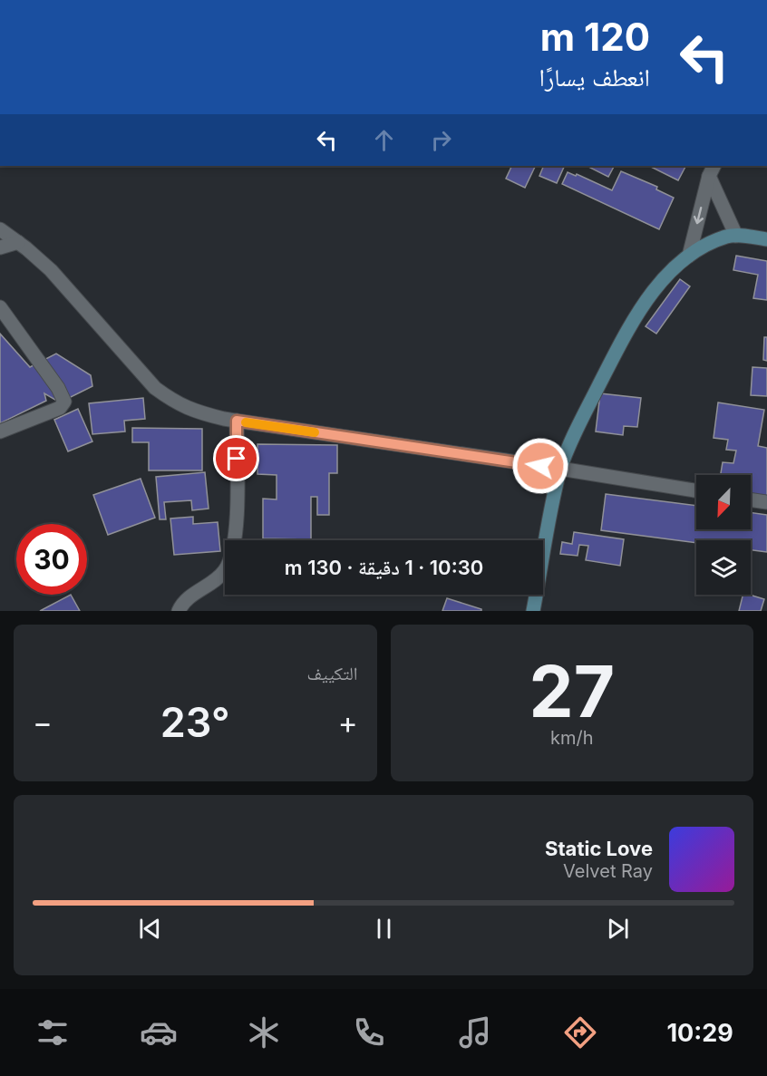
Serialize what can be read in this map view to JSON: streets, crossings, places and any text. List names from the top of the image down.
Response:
{
  "north": "bottom left",
  "page": {
    "turn": ["120 m", "انعطف يسارًا"],
    "limit": "30",
    "trip": "10:30 · 1 دقيقة · 130 m",
    "tile": [
      ["27", "km/h"],
      "التكييف"
    ],
    "heat": ["−", "23°", "+"],
    "song": ["Static Love", "Velvet Ray"],
    "tabs": "10:29"
  }
}
